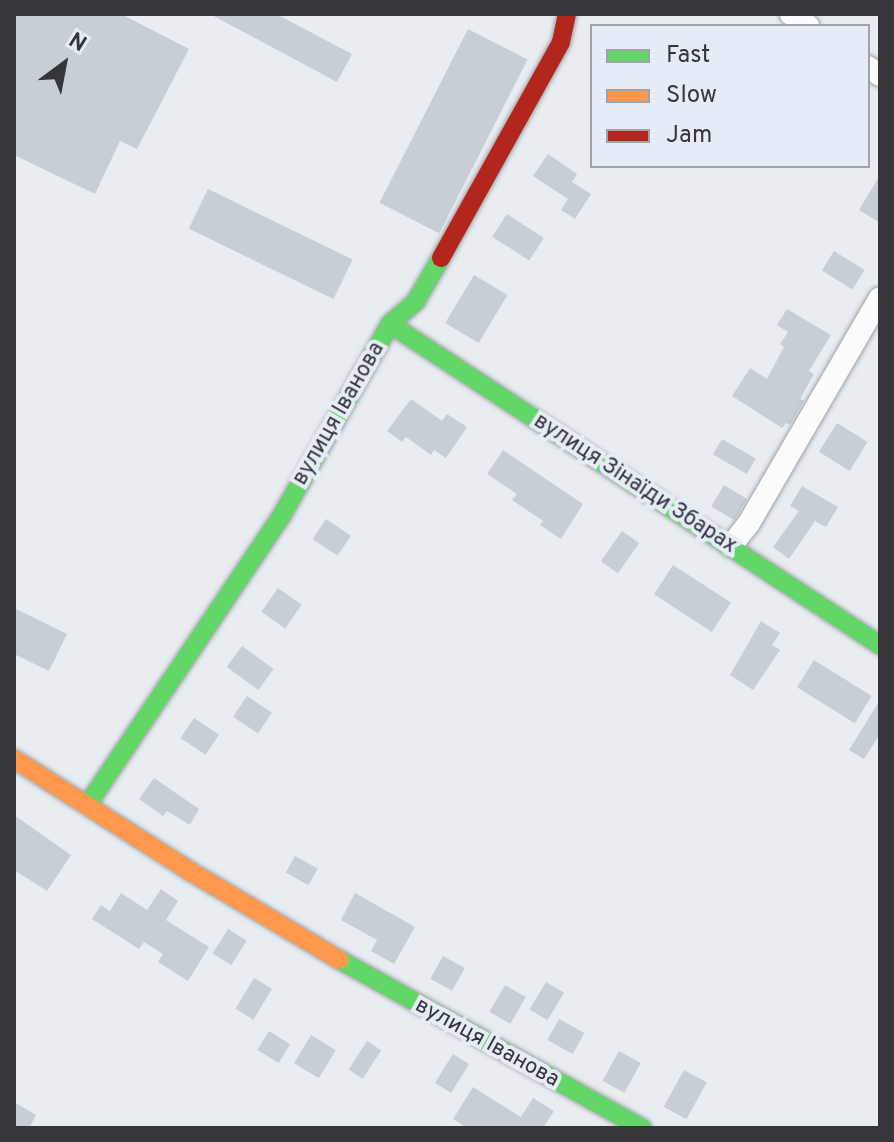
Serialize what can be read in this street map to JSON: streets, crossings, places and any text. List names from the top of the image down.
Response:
{
  "streets": {
    "street": ["вулиця Іванова", "вулиця Зінаїди Збарах"]
  },
  "crossings": [
    ["вулиця Іванова", "вулиця Зінаїди Збарах"]
  ],
  "legend": ["Fast", "Slow", "Jam"],
  "north": "top right"
}
